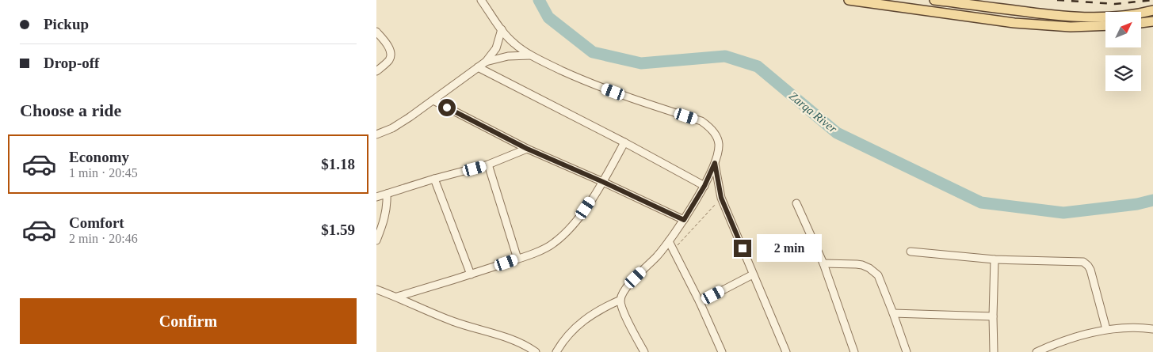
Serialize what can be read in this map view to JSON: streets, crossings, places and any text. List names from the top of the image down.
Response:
{
  "water": ["Zarqa River"],
  "north": "top right",
  "page": {
    "banner": ["Pickup", "Drop-off"],
    "heading": "Choose a ride",
    "list": [
      {
        "name": "Economy",
        "note": "1 min · 20:45",
        "value": "$1.18"
      },
      {
        "name": "Comfort",
        "note": "2 min · 20:46",
        "value": "$1.59"
      }
    ],
    "bubble": "2 min",
    "buttons": "Confirm"
  }
}
